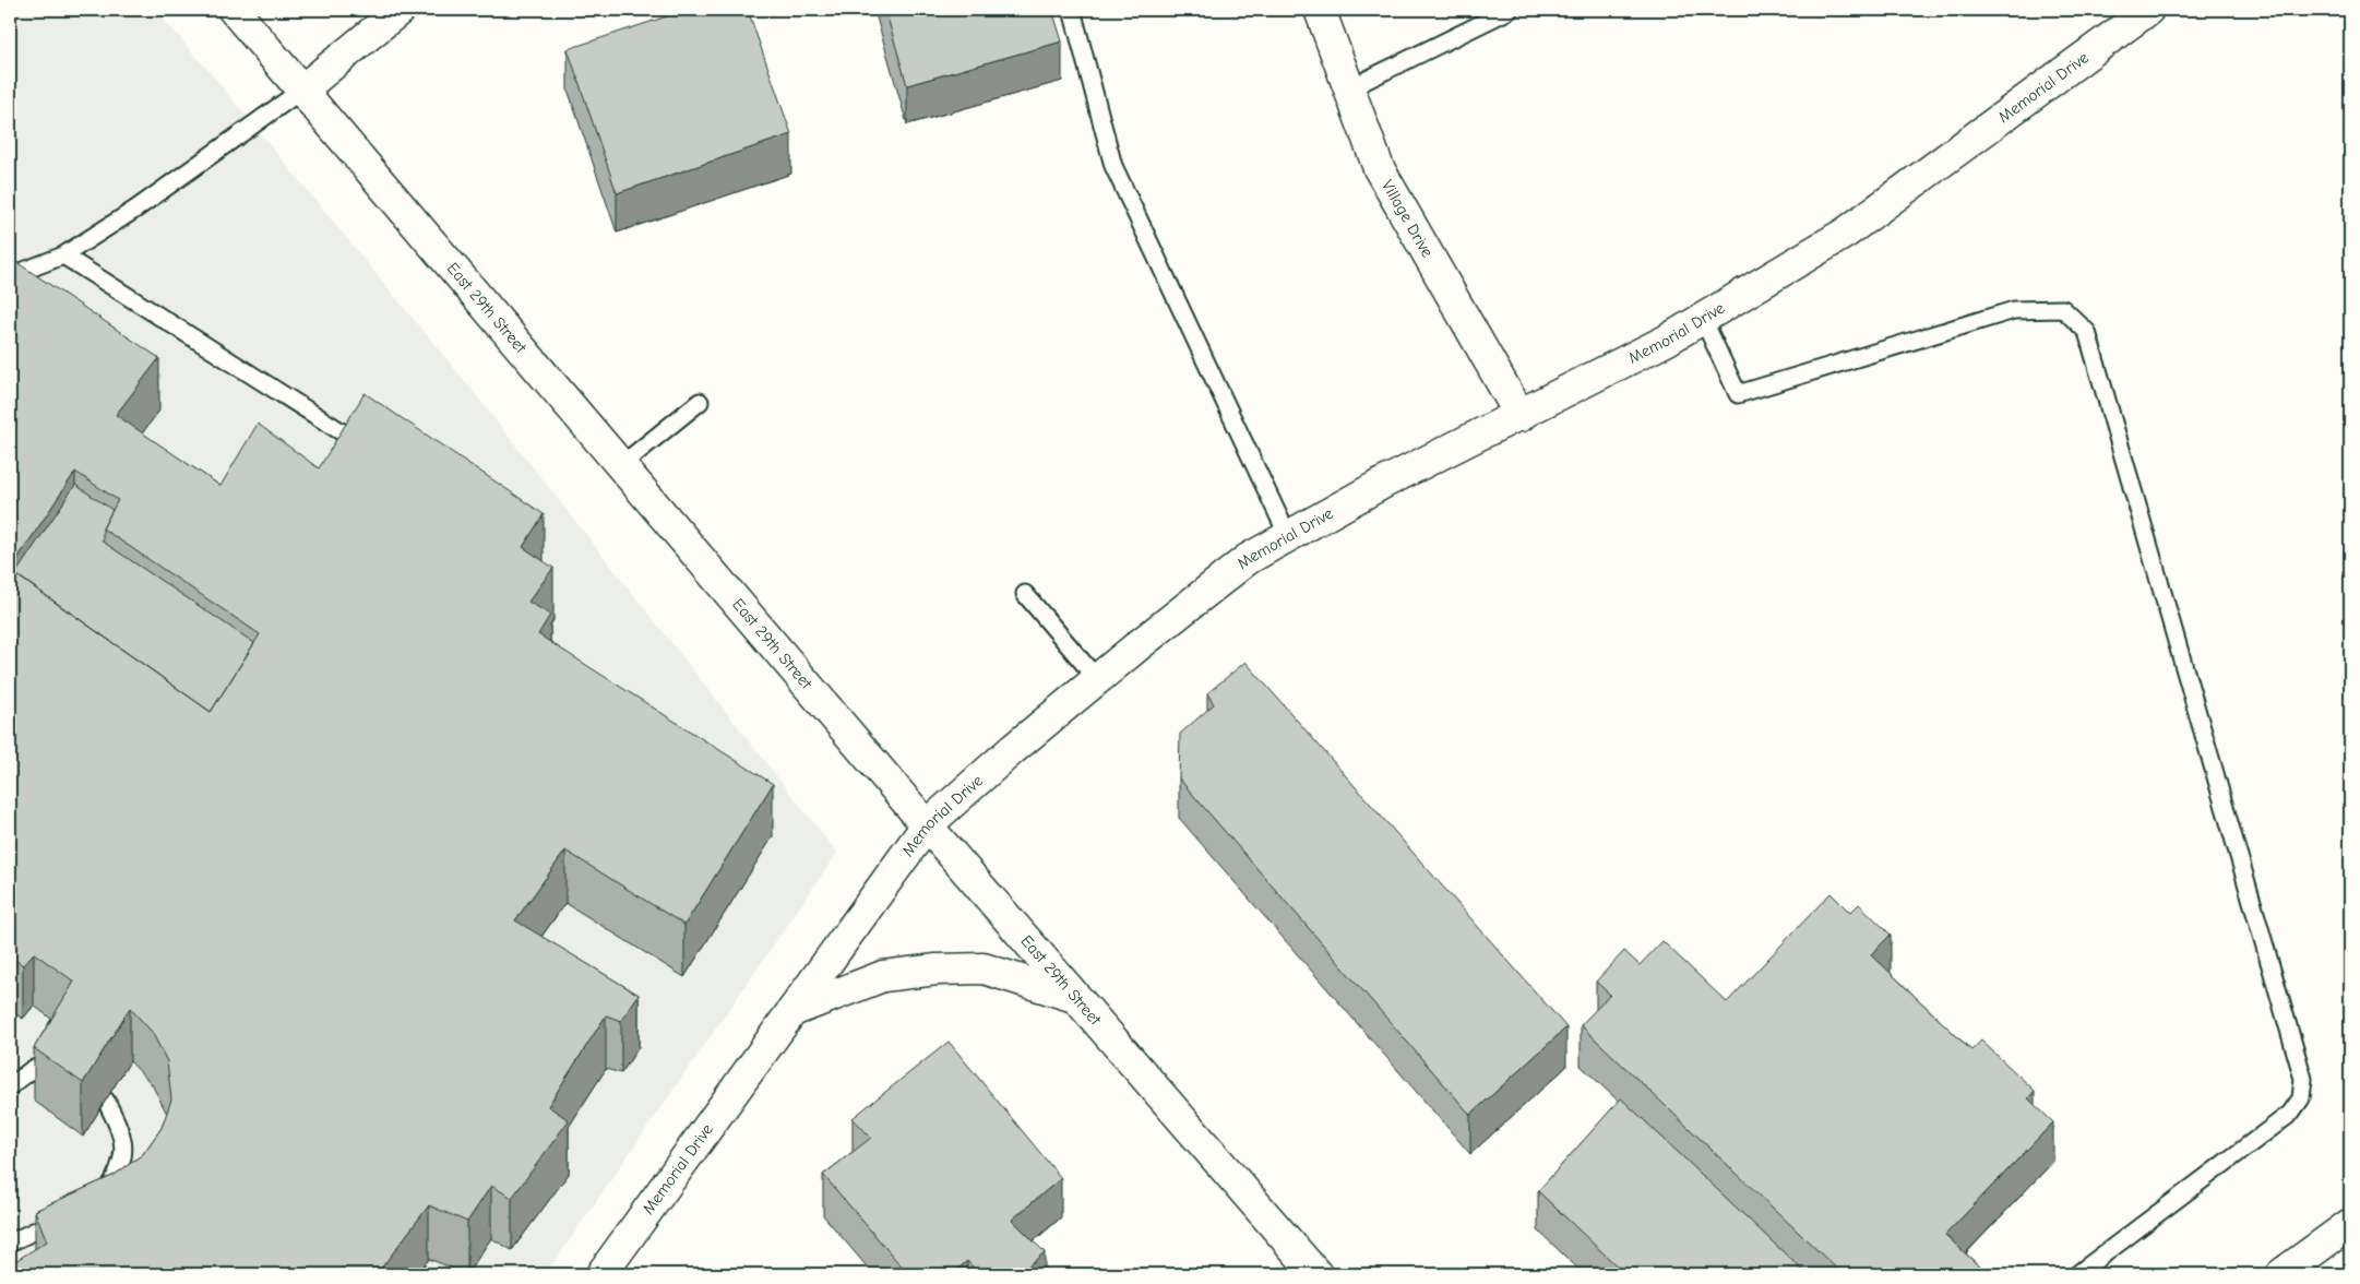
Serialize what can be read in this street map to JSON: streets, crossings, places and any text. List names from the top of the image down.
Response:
{
  "streets": {
    "street": ["Memorial Drive", "Village Drive", "East 29th Street"]
  },
  "crossings": [
    ["Memorial Drive", "Village Drive"],
    ["Memorial Drive", "East 29th Street"]
  ]
}
